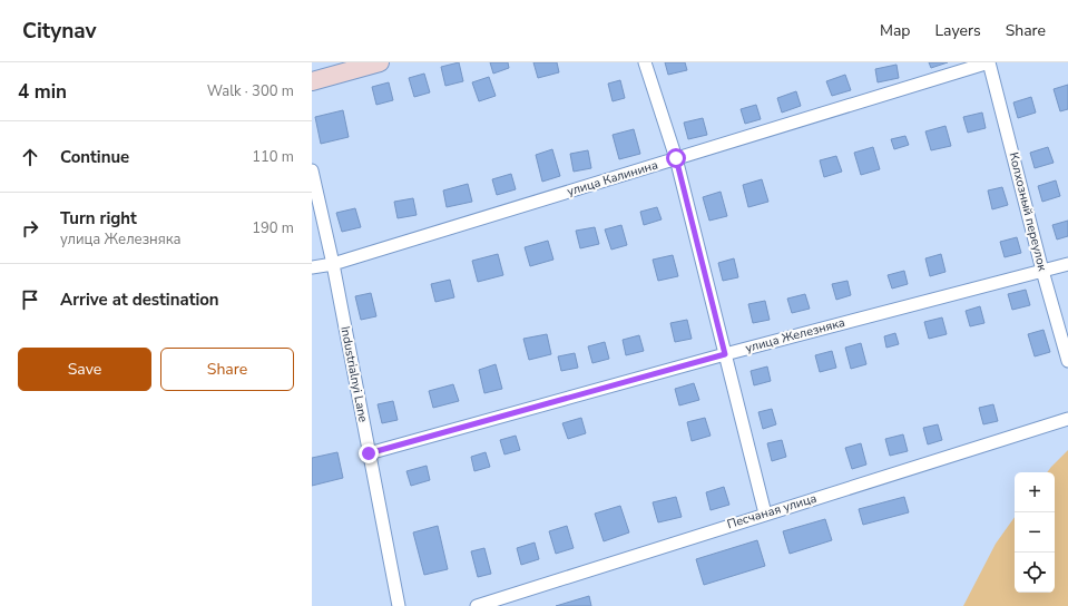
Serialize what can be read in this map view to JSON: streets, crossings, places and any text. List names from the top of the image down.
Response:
{
  "streets": {
    "street": [
      "улица Калинина",
      "Колхозный переулок",
      "улица Железняка",
      "Industrialnyi Lane",
      "Песчаная улица"
    ]
  },
  "crossings": [
    ["улица Калинина", "Колхозный переулок"],
    ["улица Калинина", "Industrialnyi Lane"],
    ["Колхозный переулок", "улица Железняка"],
    ["улица Железняка", "Industrialnyi Lane"]
  ],
  "page": {
    "header": "Citynav",
    "nav": ["Map", "Layers", "Share"],
    "heading": ["4 min", "Walk · 300 m"],
    "list": [
      ["Continue", "110 m"],
      ["Turn right", "улица Железняка", "190 m"],
      "Arrive at destination"
    ],
    "buttons": ["Save", "Share"],
    "map_buttons": ["+", "−"]
  }
}
